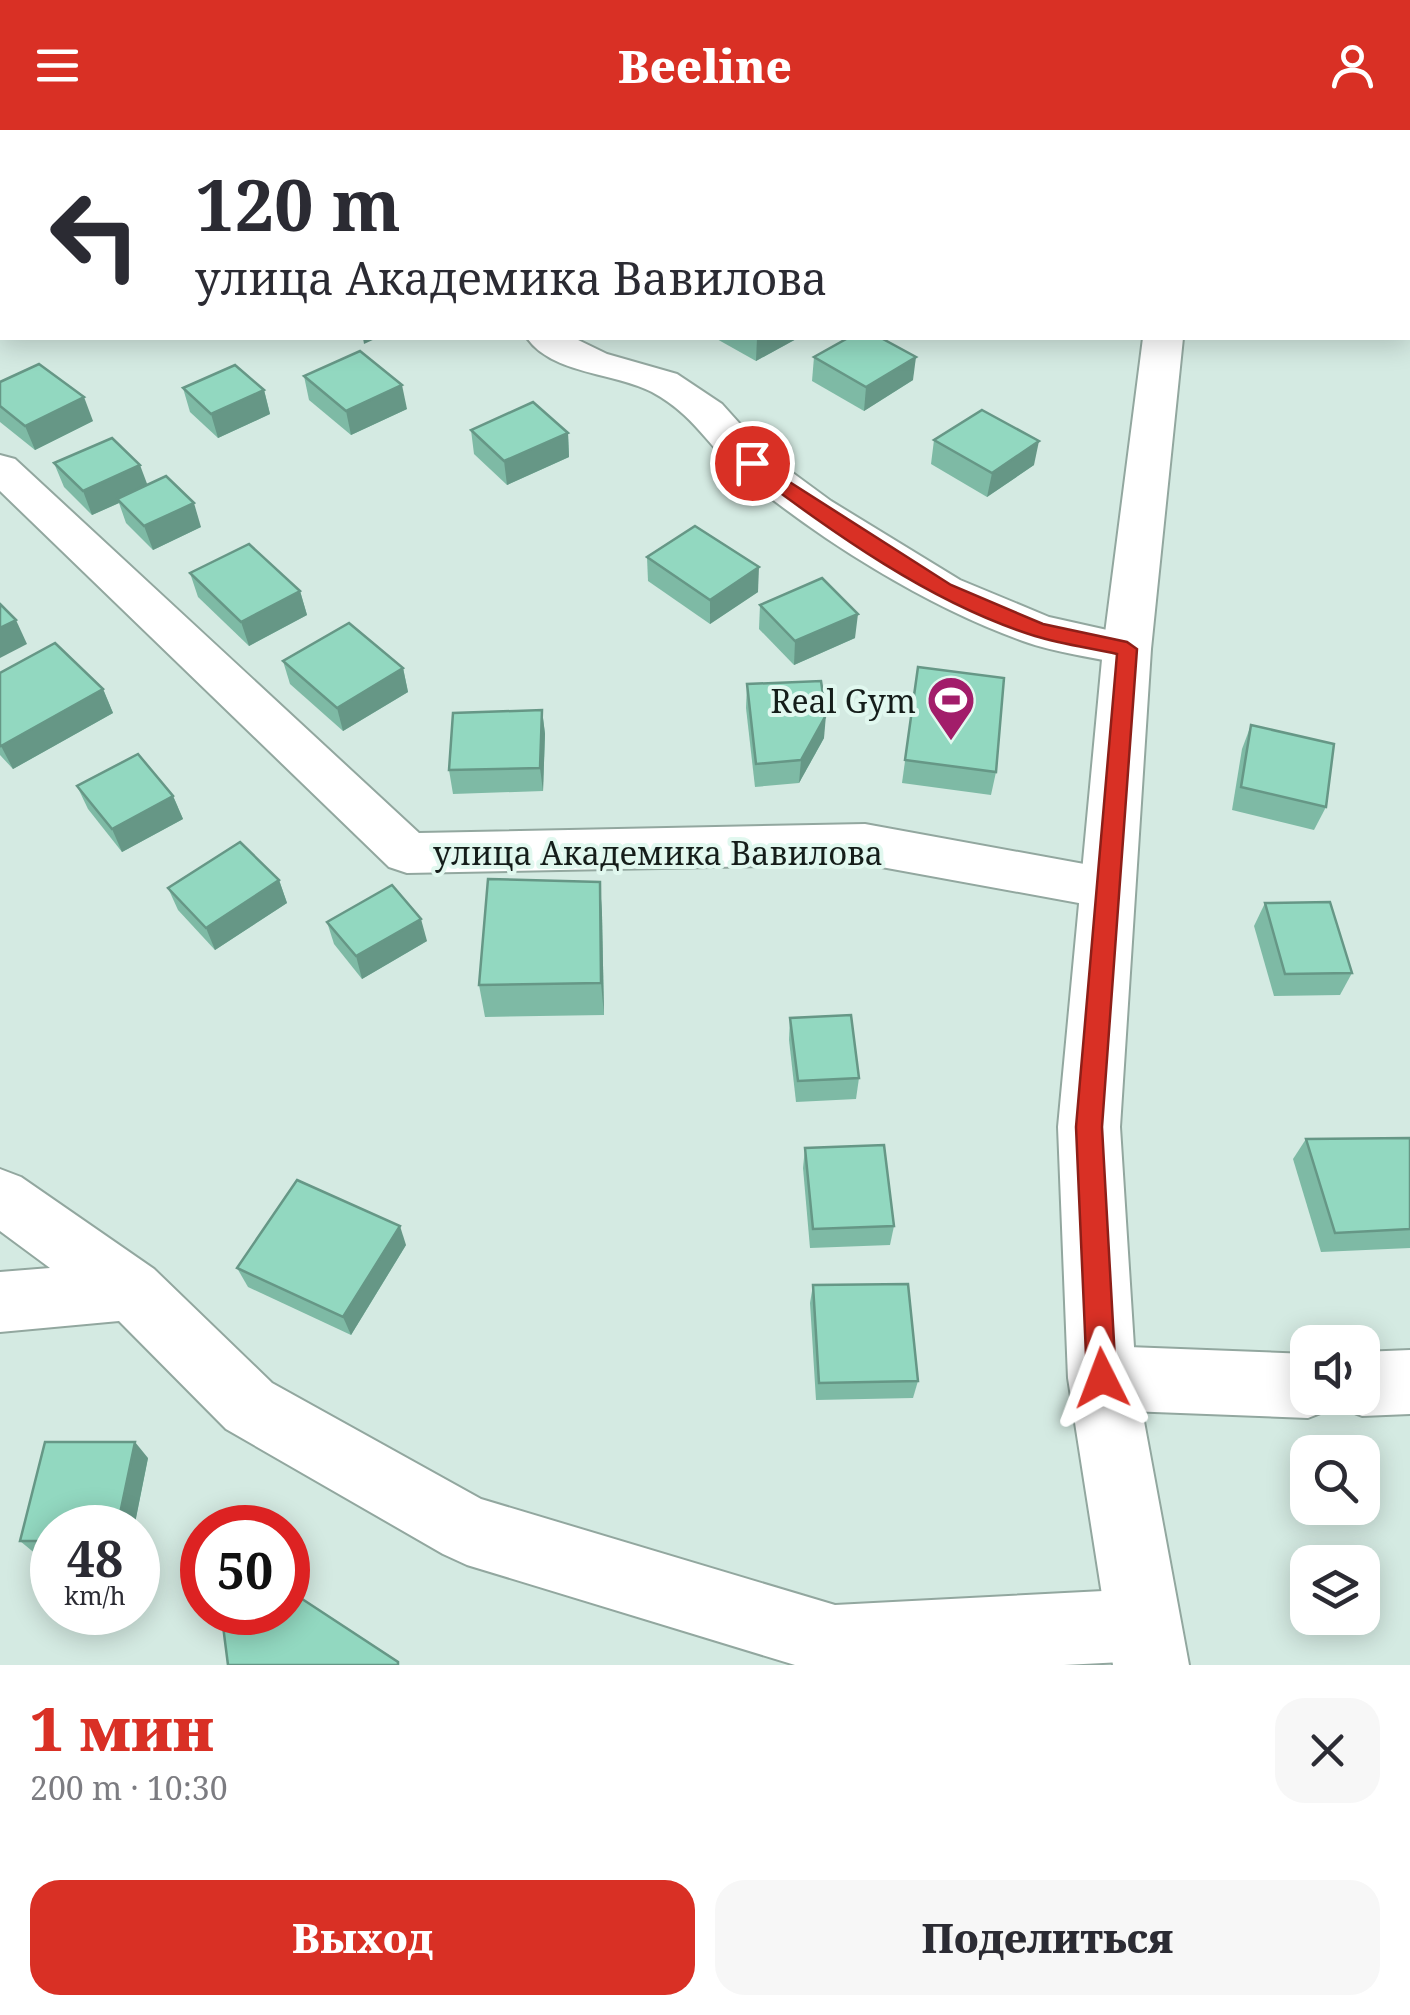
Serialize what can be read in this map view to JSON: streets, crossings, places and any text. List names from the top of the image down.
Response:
{
  "streets": {
    "street": ["улица Академика Вавилова"]
  },
  "places": {
    "sports": ["Real Gym"]
  },
  "page": {
    "header": "Beeline",
    "turn": ["120 m", "улица Академика Вавилова"],
    "speed": "48 km/h",
    "limit": "50",
    "heading": ["1 мин", "200 m · 10:30"],
    "buttons": ["Выход", "Поделиться"]
  }
}
